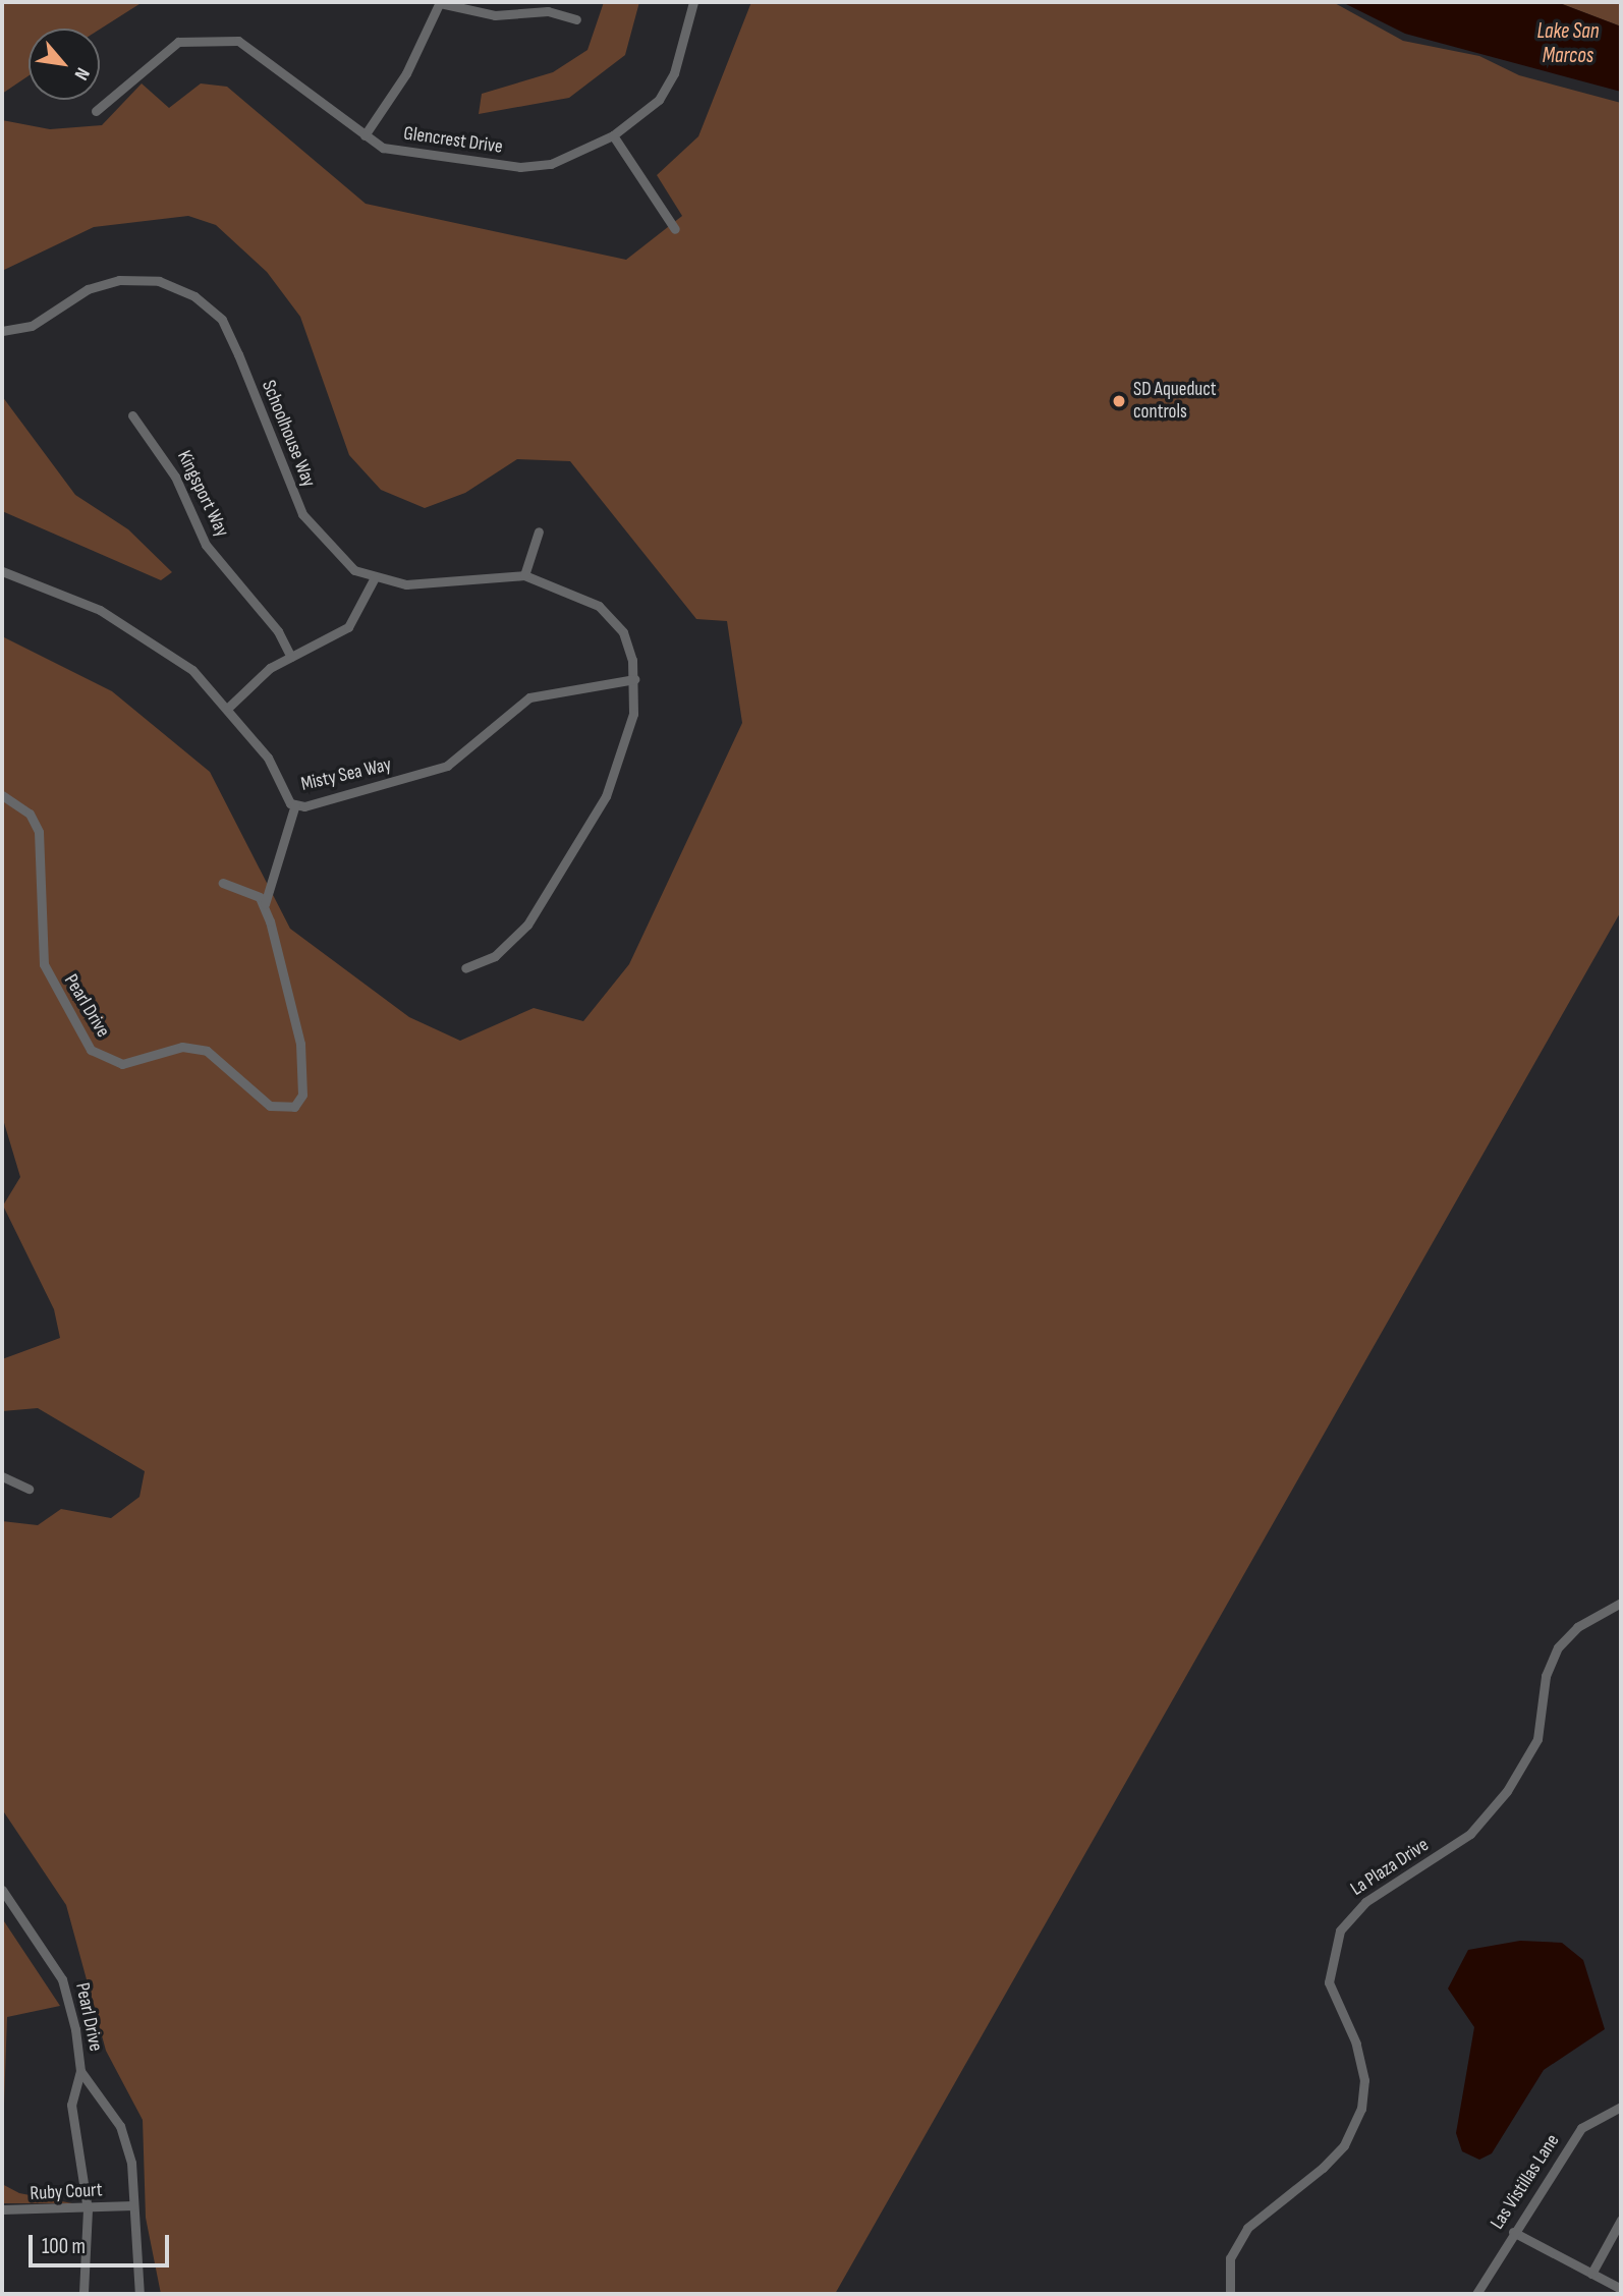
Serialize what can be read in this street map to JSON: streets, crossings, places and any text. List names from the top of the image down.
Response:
{
  "streets": {
    "street": [
      "Glencrest Drive",
      "Schoolhouse Way",
      "Kingsport Way",
      "Misty Sea Way",
      "Pearl Drive",
      "La Plaza Drive",
      "Las Vistillas Lane",
      "Ruby Court"
    ]
  },
  "crossings": [
    ["Schoolhouse Way", "Misty Sea Way"],
    ["Pearl Drive", "Ruby Court"]
  ],
  "water": ["Lake San Marcos"],
  "places": ["SD Aqueduct controls"],
  "scale_bar": "100 m",
  "north": "bottom right"
}
